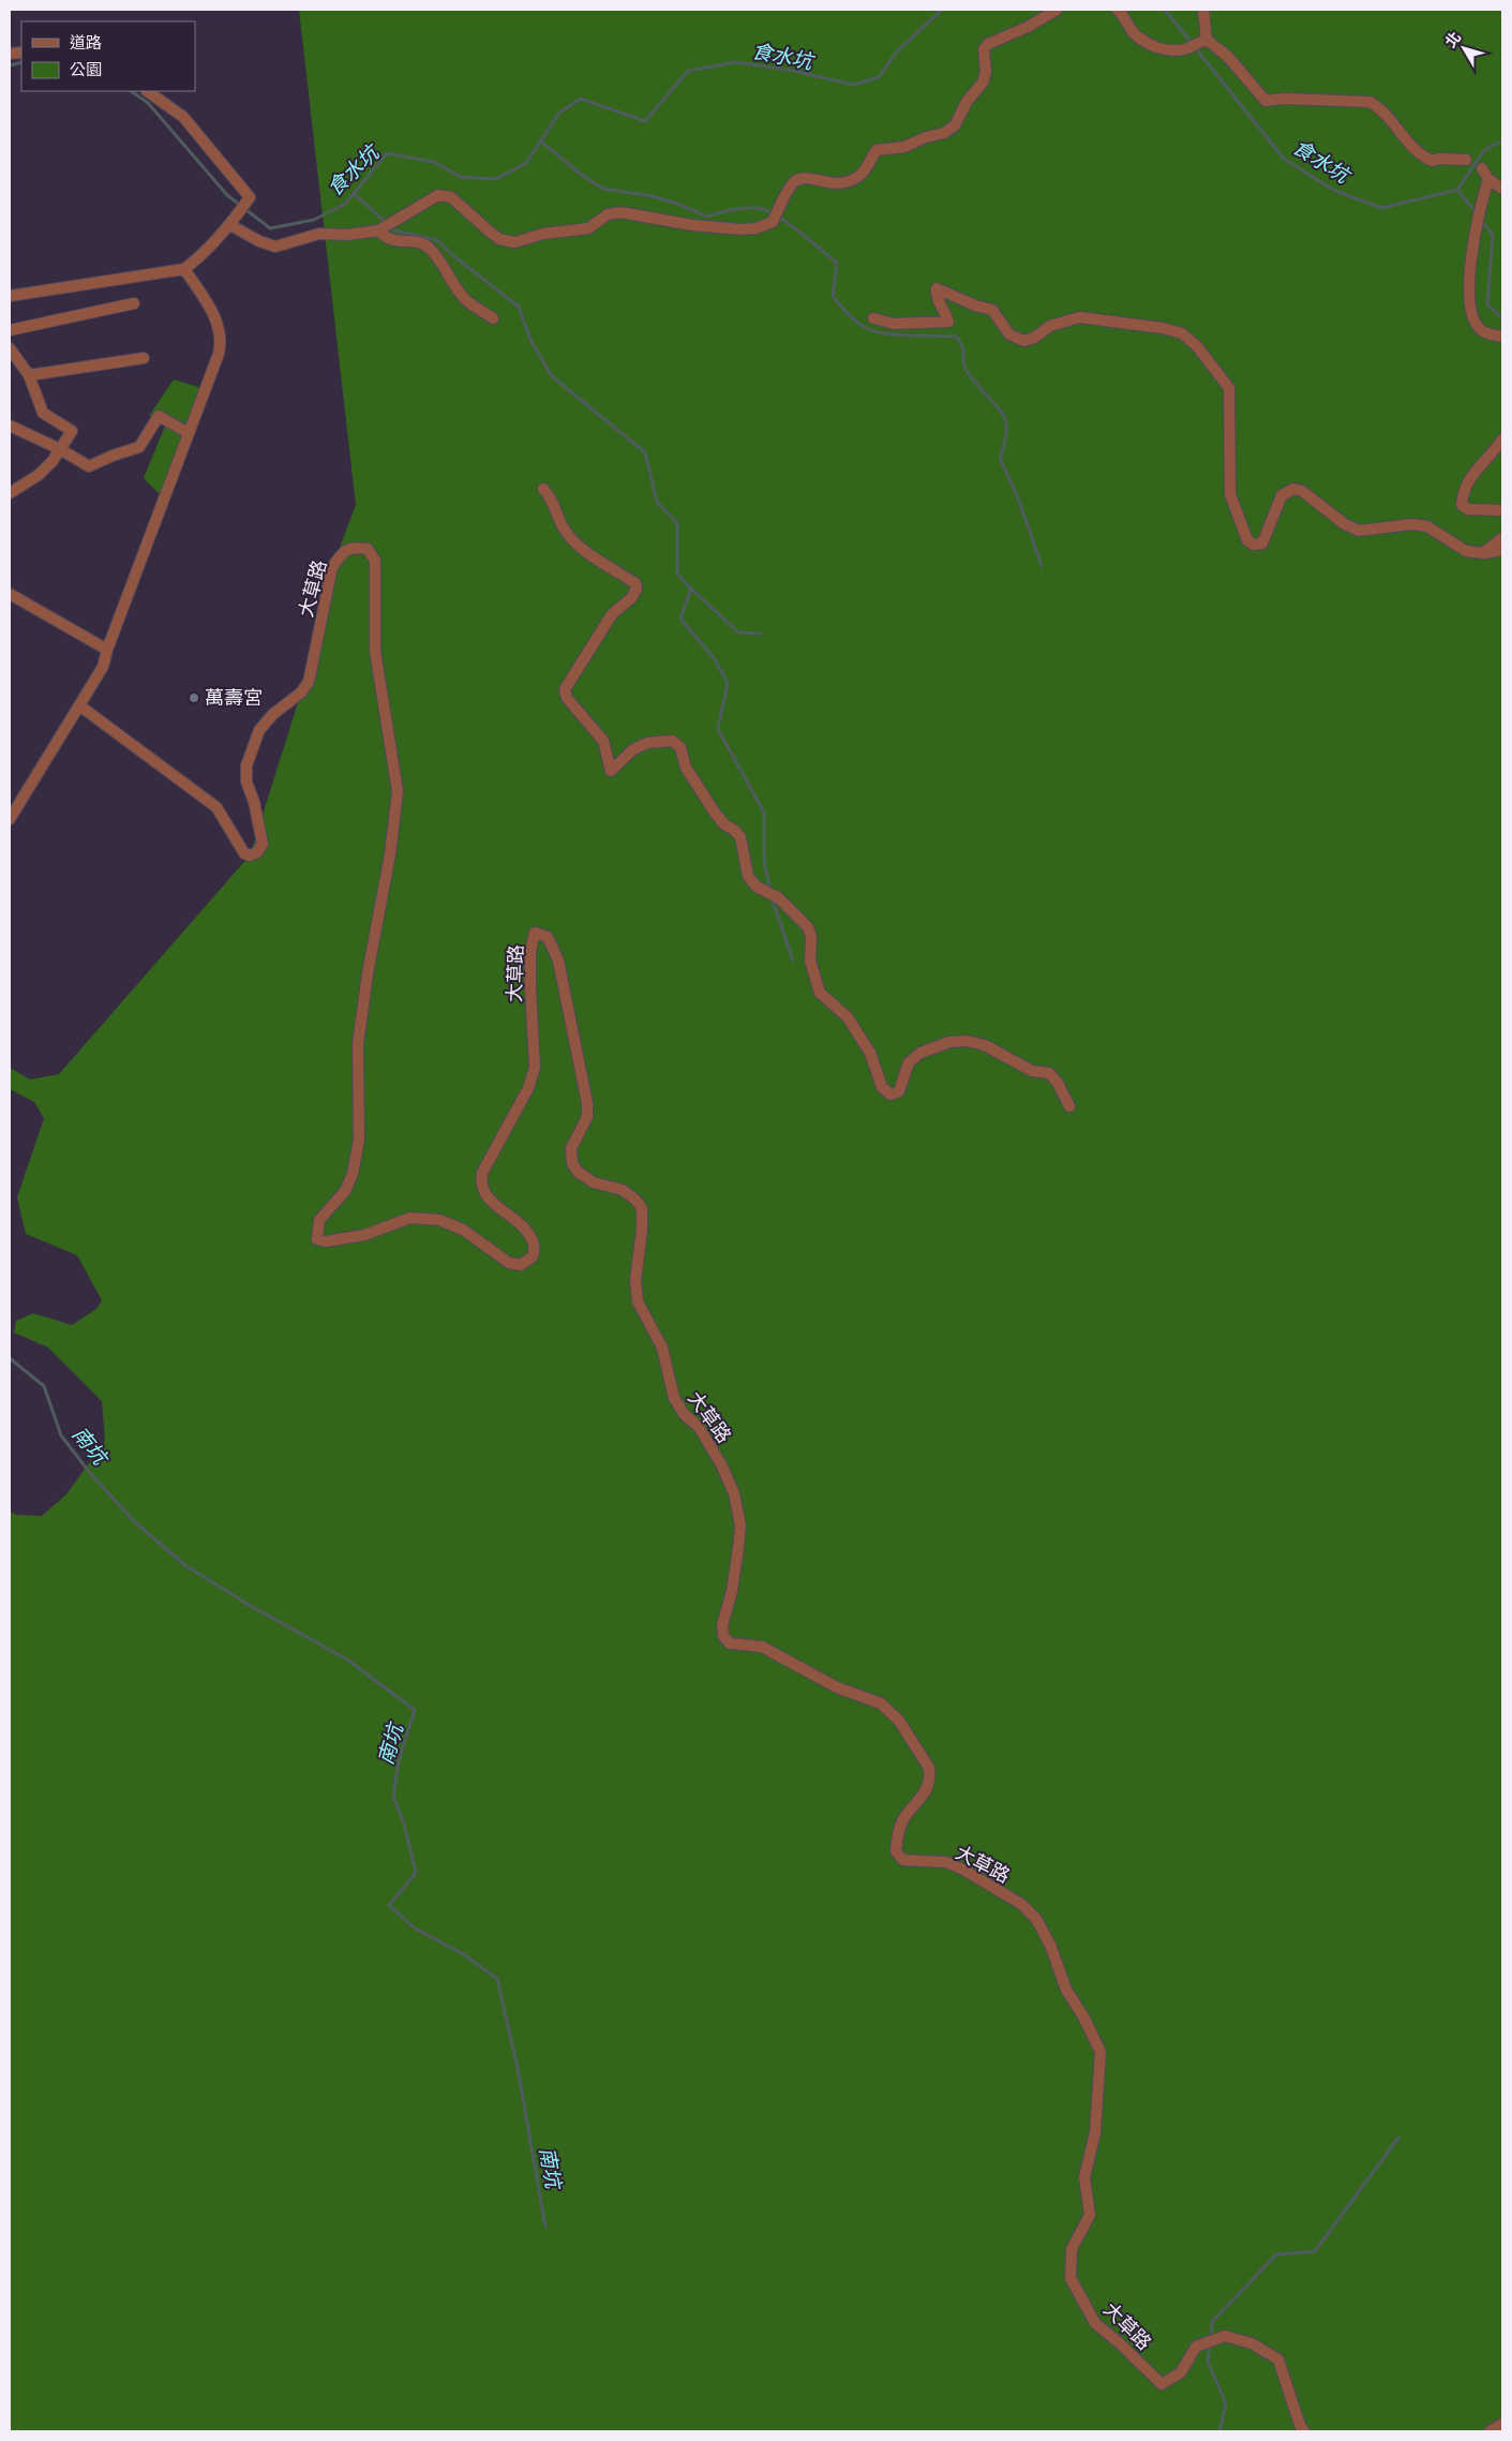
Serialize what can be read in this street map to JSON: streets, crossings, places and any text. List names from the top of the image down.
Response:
{
  "streets": {
    "street": ["大草路"]
  },
  "water": ["食水坑", "南坑"],
  "places": ["萬壽宮"],
  "legend": ["道路", "公園"],
  "north": "top left"
}
